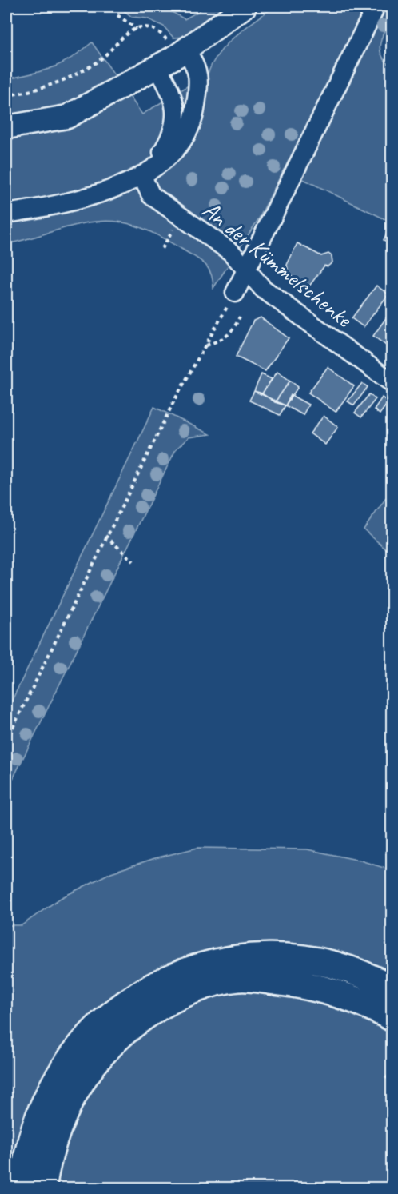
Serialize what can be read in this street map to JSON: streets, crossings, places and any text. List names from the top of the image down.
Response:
{
  "streets": {
    "street": ["An der Kümmelschenke"]
  }
}
